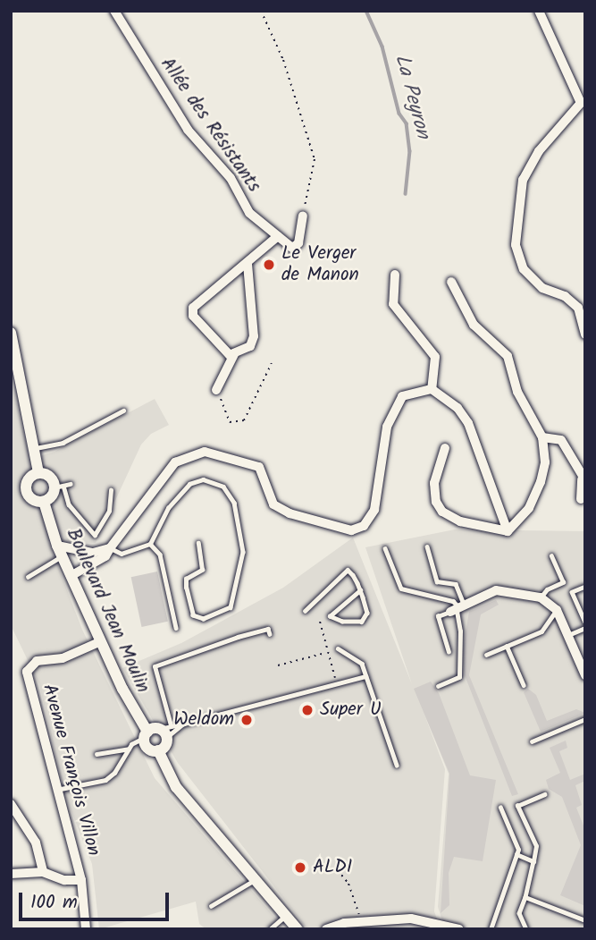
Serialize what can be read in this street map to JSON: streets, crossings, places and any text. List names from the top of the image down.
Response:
{
  "streets": {
    "street": ["Allée des Résistants", "Boulevard Jean Moulin", "Avenue François Villon"]
  },
  "crossings": [
    ["Boulevard Jean Moulin", "Avenue François Villon"]
  ],
  "water": ["La Peyron"],
  "places": [
    "Le Verger de Manon",
    "Super U",
    "Weldom",
    "ALDI"
  ],
  "scale_bar": "100 m"
}
